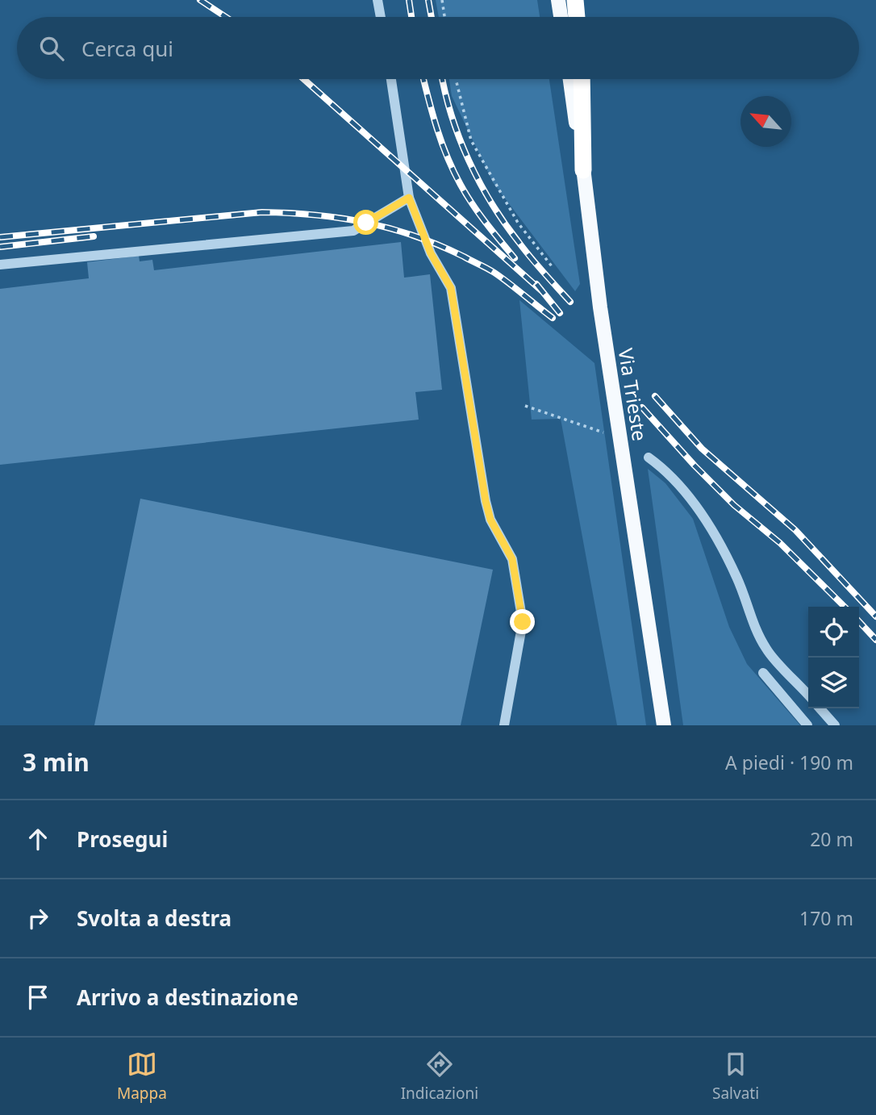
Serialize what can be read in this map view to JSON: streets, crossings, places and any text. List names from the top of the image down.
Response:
{
  "streets": {
    "main road": ["Via Trieste"]
  },
  "north": "top left",
  "page": {
    "search": "Cerca qui",
    "heading": ["3 min", "A piedi · 190 m"],
    "list": [
      ["Prosegui", "20 m"],
      ["Svolta a destra", "170 m"],
      "Arrivo a destinazione"
    ],
    "nav": ["Mappa", "Indicazioni", "Salvati"]
  }
}
